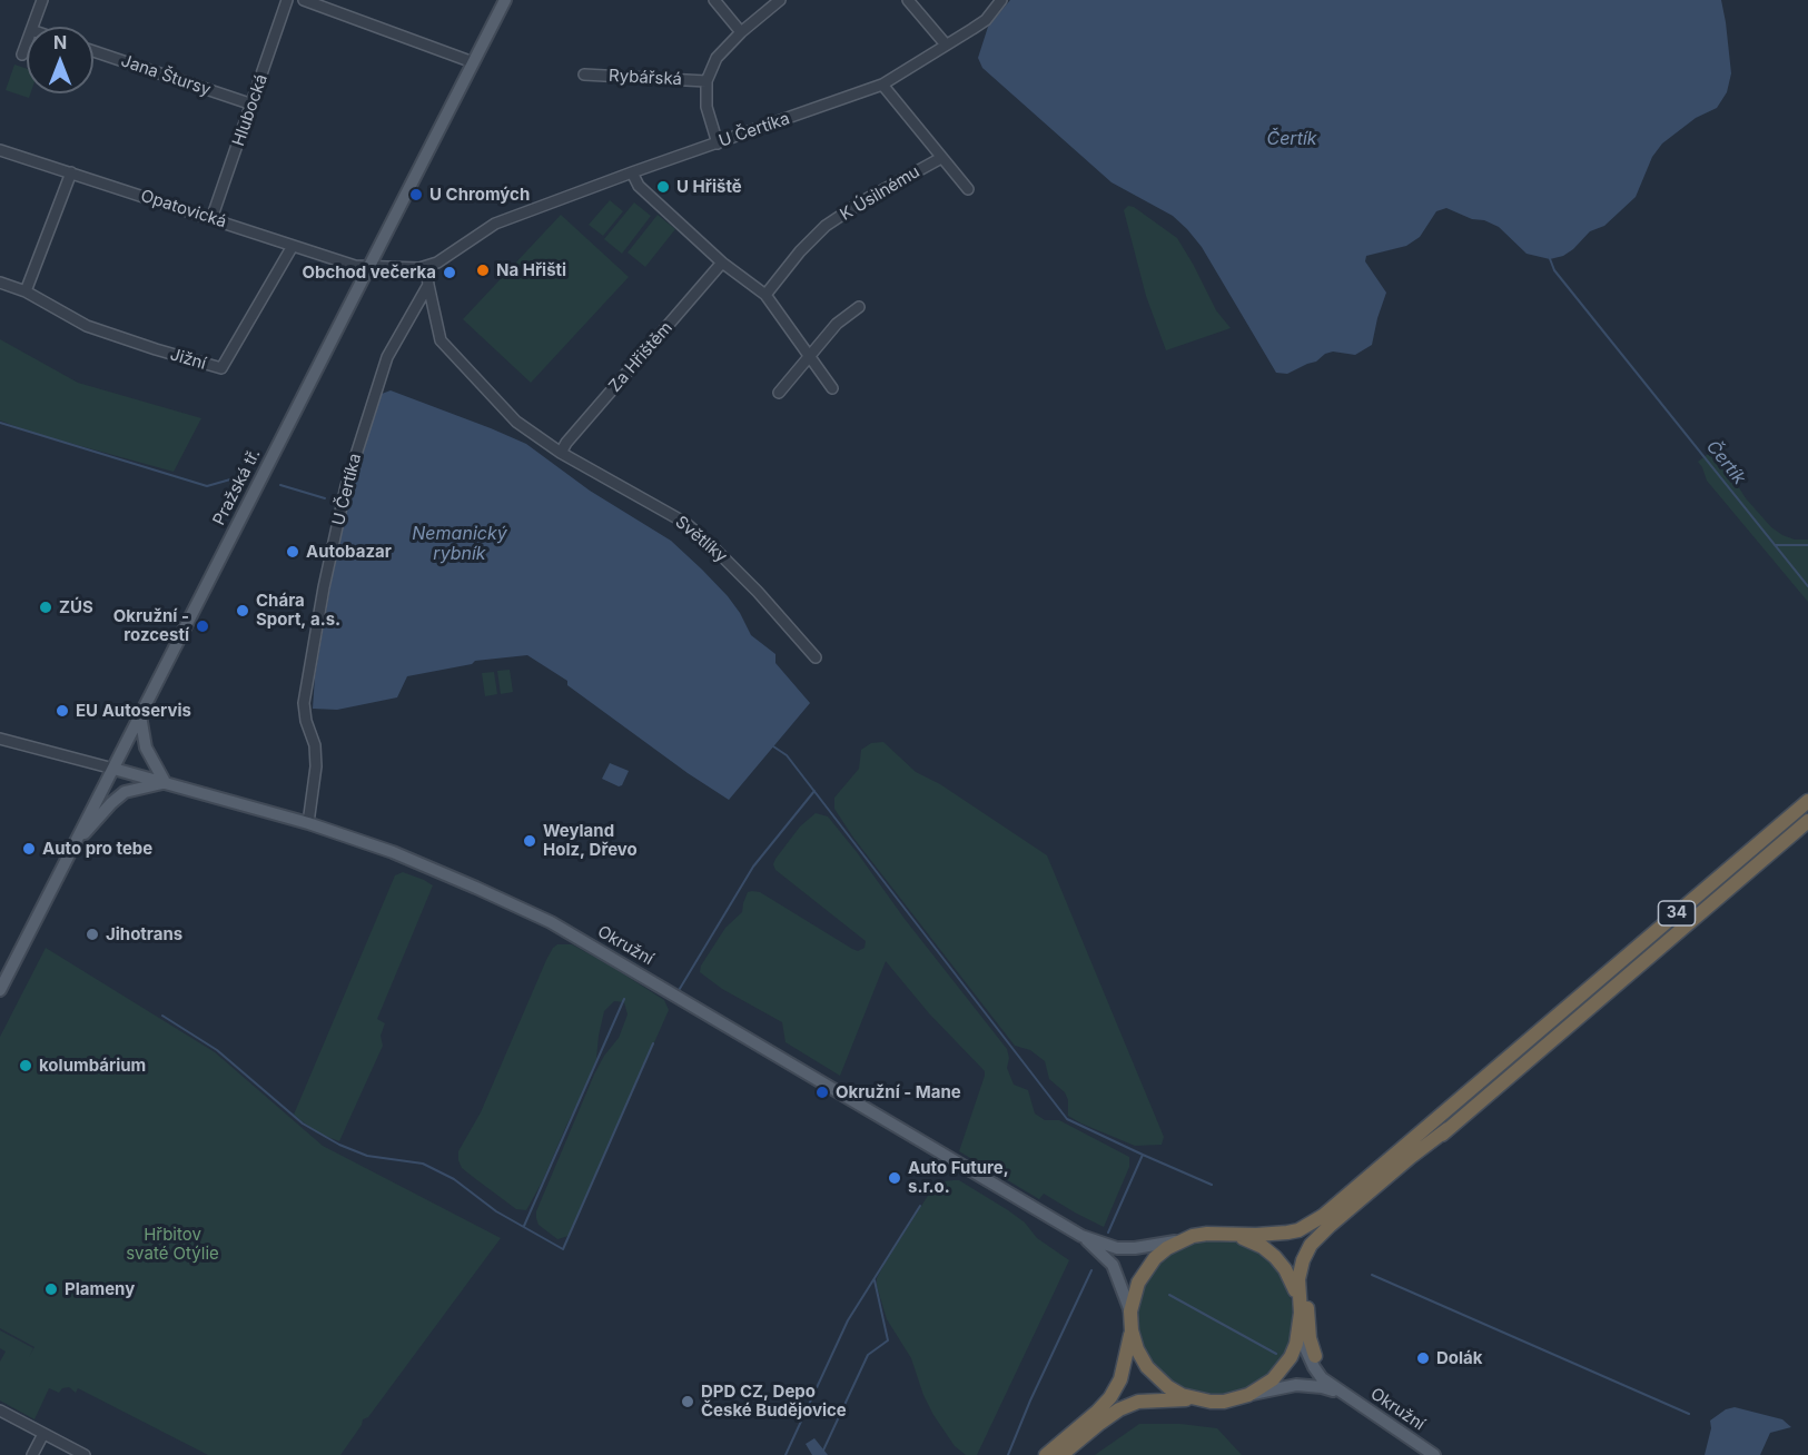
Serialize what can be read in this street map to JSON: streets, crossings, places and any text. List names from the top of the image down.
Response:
{
  "streets": {
    "highway": ["34"],
    "main road": ["Pražská tř.", "Okružní"],
    "street": [
      "Jana Štursy",
      "Rybářská",
      "Hlubocká",
      "U Čertíka",
      "K Úsilnému",
      "Opatovická",
      "Za Hřištěm",
      "Jižní",
      "Světlíky"
    ]
  },
  "crossings": [
    ["Jana Štursy", "Hlubocká"],
    ["Rybářská", "U Čertíka"],
    ["Hlubocká", "Opatovická"],
    ["U Čertíka", "Opatovická"],
    ["U Čertíka", "Okružní"],
    ["Opatovická", "Jižní"],
    ["Opatovická", "Pražská tř."],
    ["Za Hřištěm", "Světlíky"],
    ["Pražská tř.", "Okružní"],
    ["34", "Okružní"]
  ],
  "water": ["Čertík", "Nemanický rybník"],
  "parks": ["Hřbitov svaté Otýlie"],
  "places": [
    "U Hřiště",
    "U Chromých",
    "Na Hřišti",
    "Obchod večerka",
    "Autobazar",
    "ZÚS",
    "Chára Sport, a.s.",
    "Okružní - rozcestí",
    "EU Autoservis",
    "Weyland Holz, Dřevo",
    "Auto pro tebe",
    "Jihotrans",
    "kolumbárium",
    "Okružní - Mane",
    "Auto Future, s.r.o.",
    "Plameny",
    "Dolák",
    "DPD CZ, Depo České Budějovice"
  ],
  "north": "top"
}
